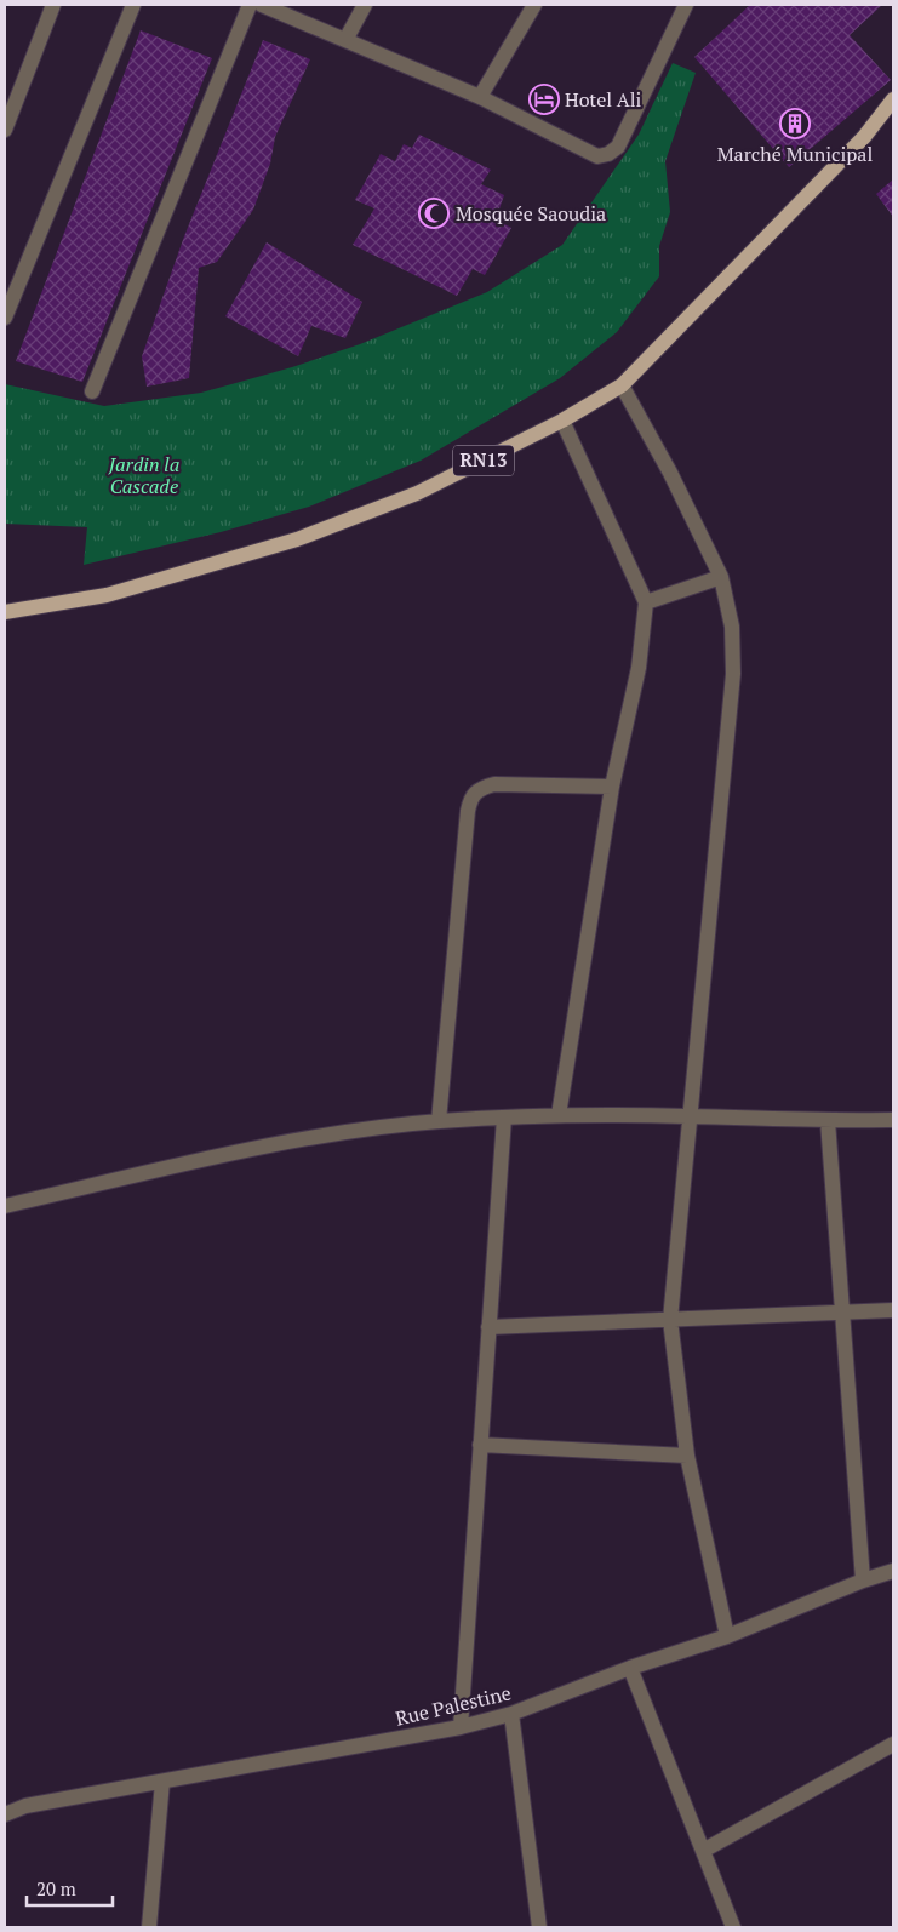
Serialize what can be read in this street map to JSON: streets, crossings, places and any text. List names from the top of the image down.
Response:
{
  "streets": {
    "main road": ["RN13"],
    "street": ["Rue Palestine"]
  },
  "parks": ["Jardin la Cascade"],
  "places": {
    "hotel": ["Hotel Ali"],
    "building": ["Marché Municipal"],
    "mosque": ["Mosquée Saoudia"]
  },
  "scale_bar": "20 m"
}
